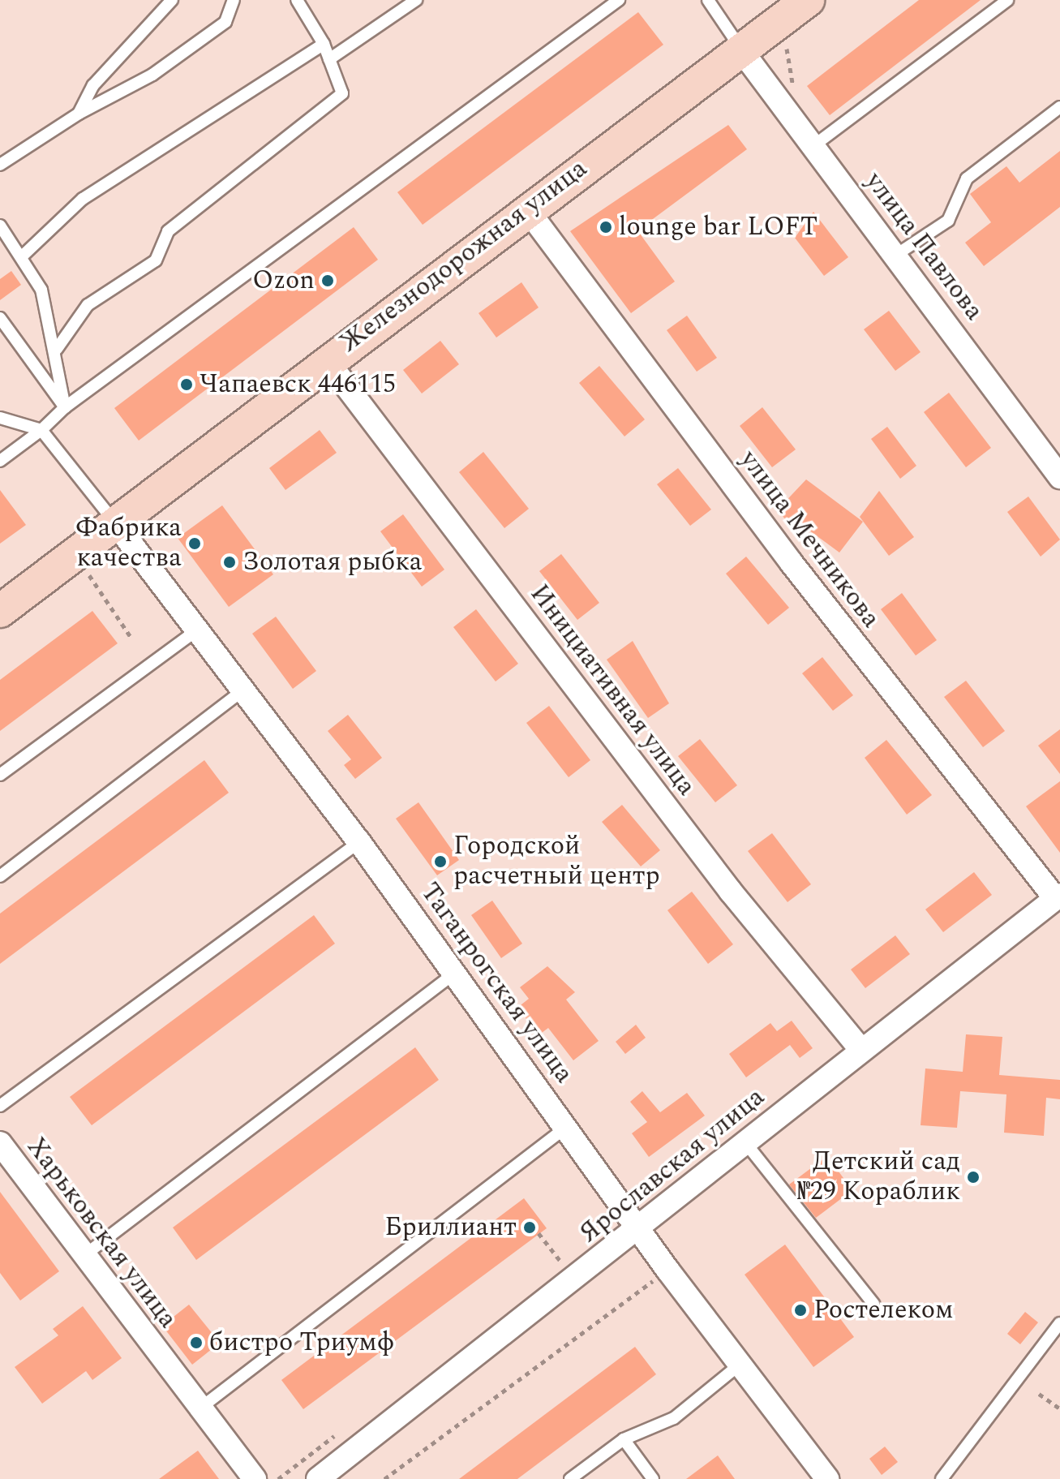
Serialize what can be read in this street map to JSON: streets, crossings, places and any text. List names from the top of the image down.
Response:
{
  "streets": {
    "main road": ["Железнодорожная улица"],
    "street": [
      "улица Павлова",
      "улица Мечникова",
      "Инициативная улица",
      "Таганрогская улица",
      "Ярославская улица",
      "Харьковская улица"
    ]
  },
  "crossings": [
    ["улица Павлова", "Железнодорожная улица"],
    ["Железнодорожная улица", "улица Мечникова"],
    ["Железнодорожная улица", "Инициативная улица"],
    ["Железнодорожная улица", "Таганрогская улица"],
    ["улица Мечникова", "Ярославская улица"],
    ["Инициативная улица", "Ярославская улица"],
    ["Таганрогская улица", "Ярославская улица"]
  ],
  "places": [
    "lounge bar LOFT",
    "Ozon",
    "Чапаевск 446115",
    "Фабрика качества",
    "Золотая рыбка",
    "Городской расчетный центр",
    "Детский сад №29 Кораблик",
    "Бриллиант",
    "Ростелеком",
    "бистро Триумф"
  ]
}
